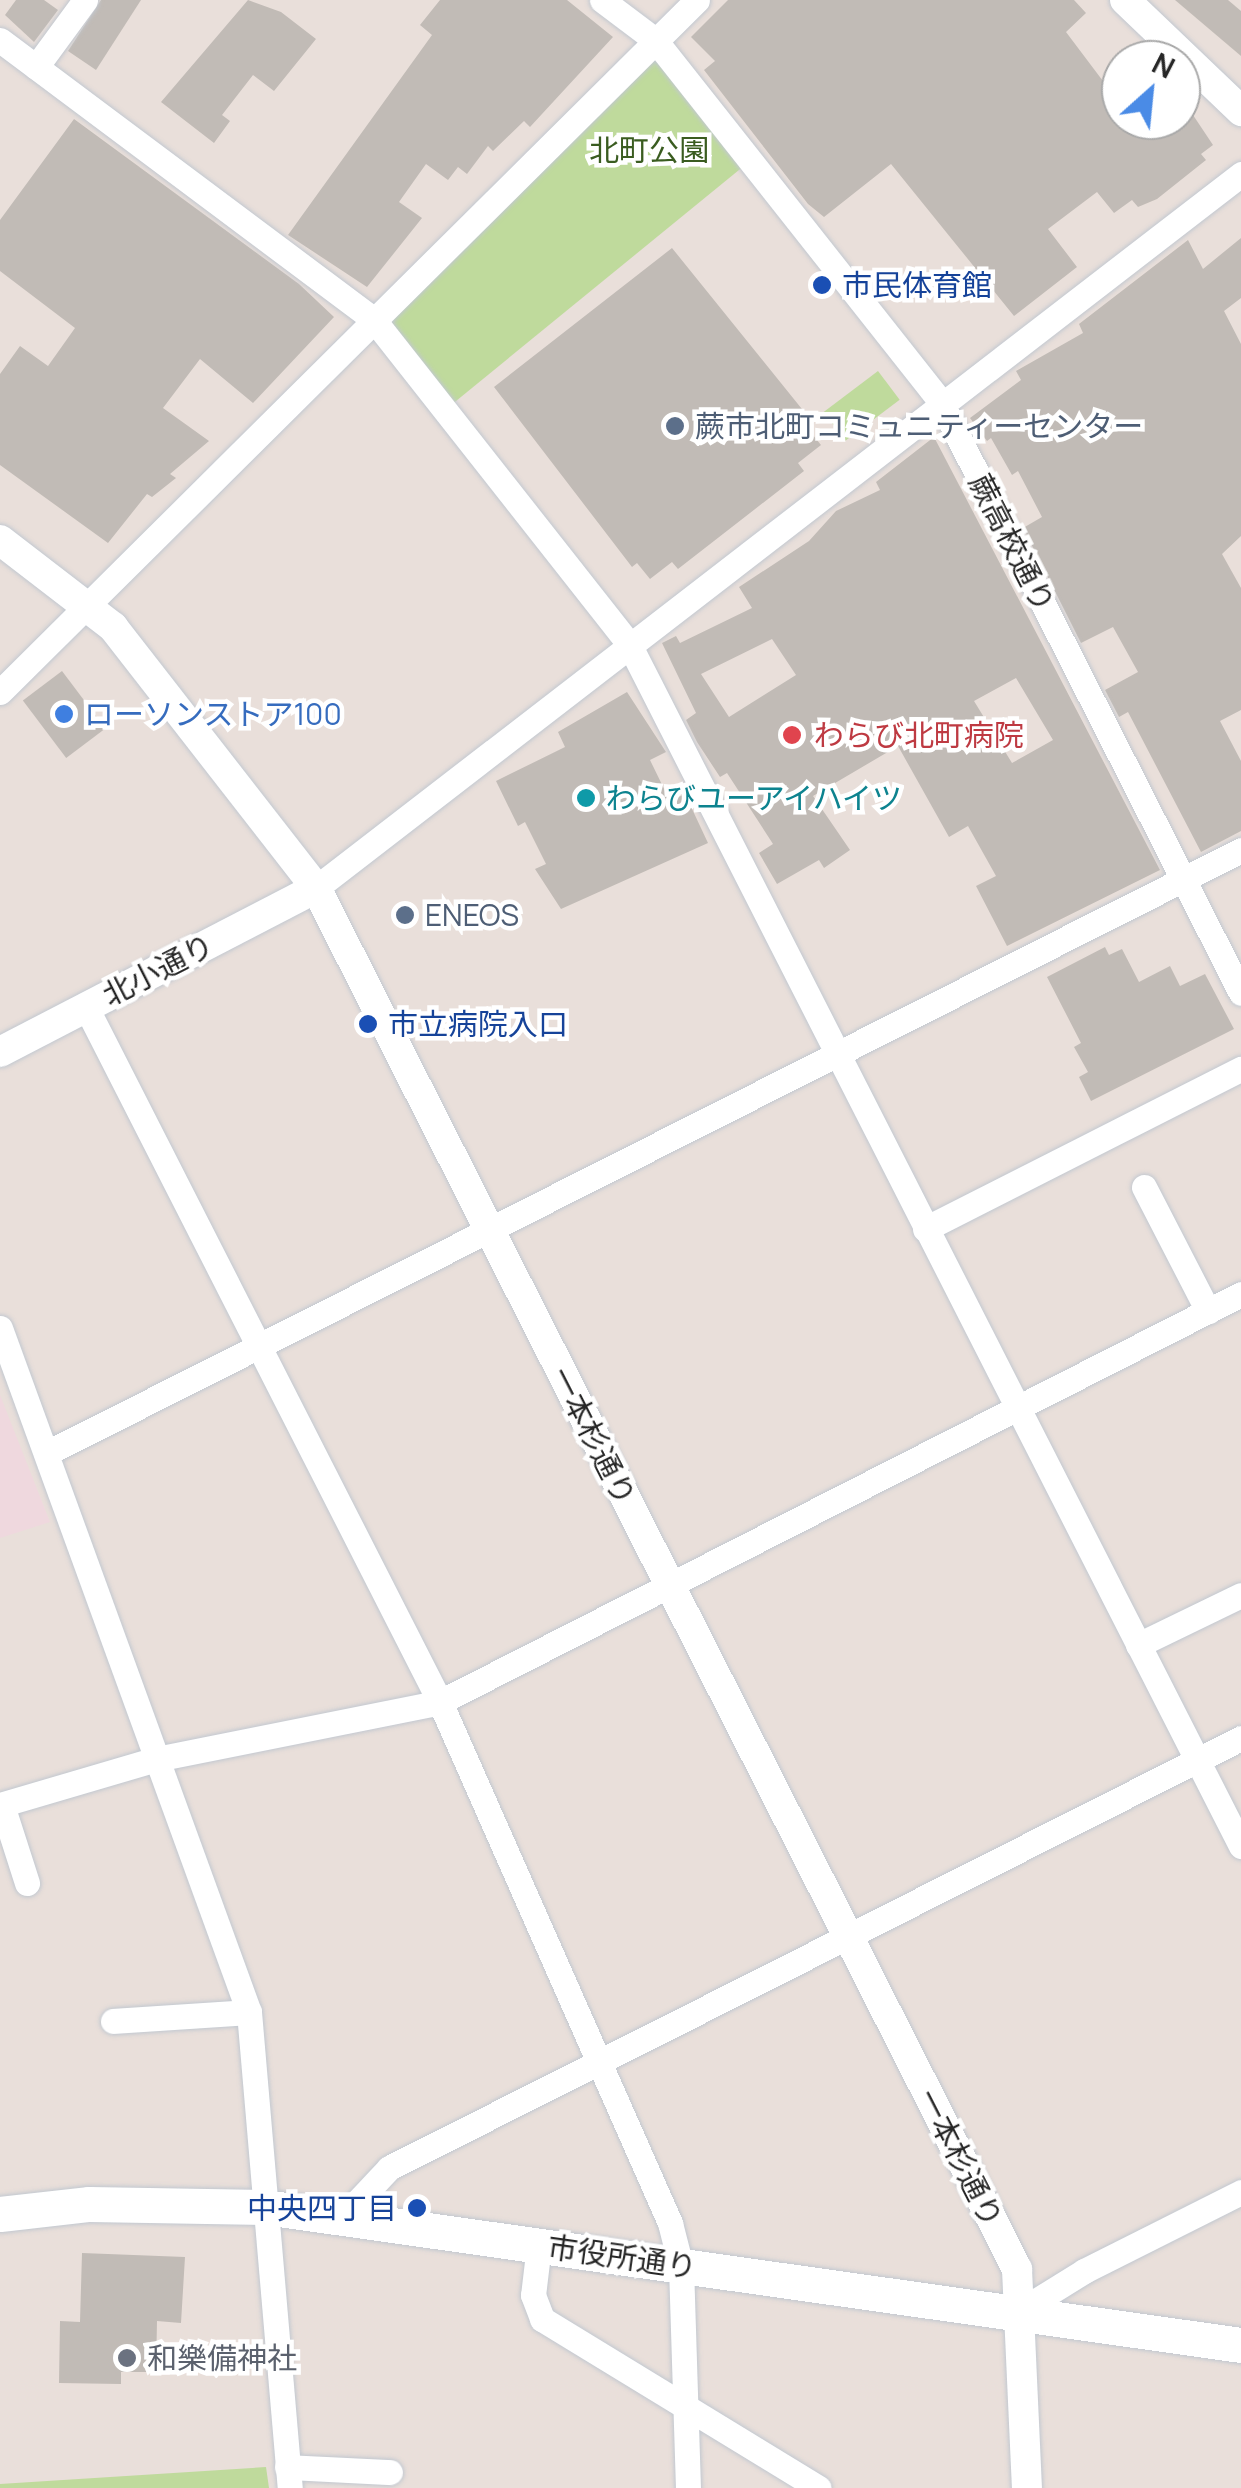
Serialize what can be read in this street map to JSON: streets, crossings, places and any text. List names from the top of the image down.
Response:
{
  "streets": {
    "main road": ["市役所通り"],
    "street": ["蕨高校通り", "北小通り", "一本杉通り"]
  },
  "crossings": [
    ["北小通り", "一本杉通り"],
    ["一本杉通り", "市役所通り"]
  ],
  "parks": ["北町公園"],
  "places": [
    "市民体育館",
    "蕨市北町コミュニティーセンター",
    "ローソンストア100",
    "わらび北町病院",
    "わらびユーアイハイツ",
    "ENEOS",
    "市立病院入口",
    "中央四丁目",
    "和樂備神社"
  ],
  "north": "top right"
}
